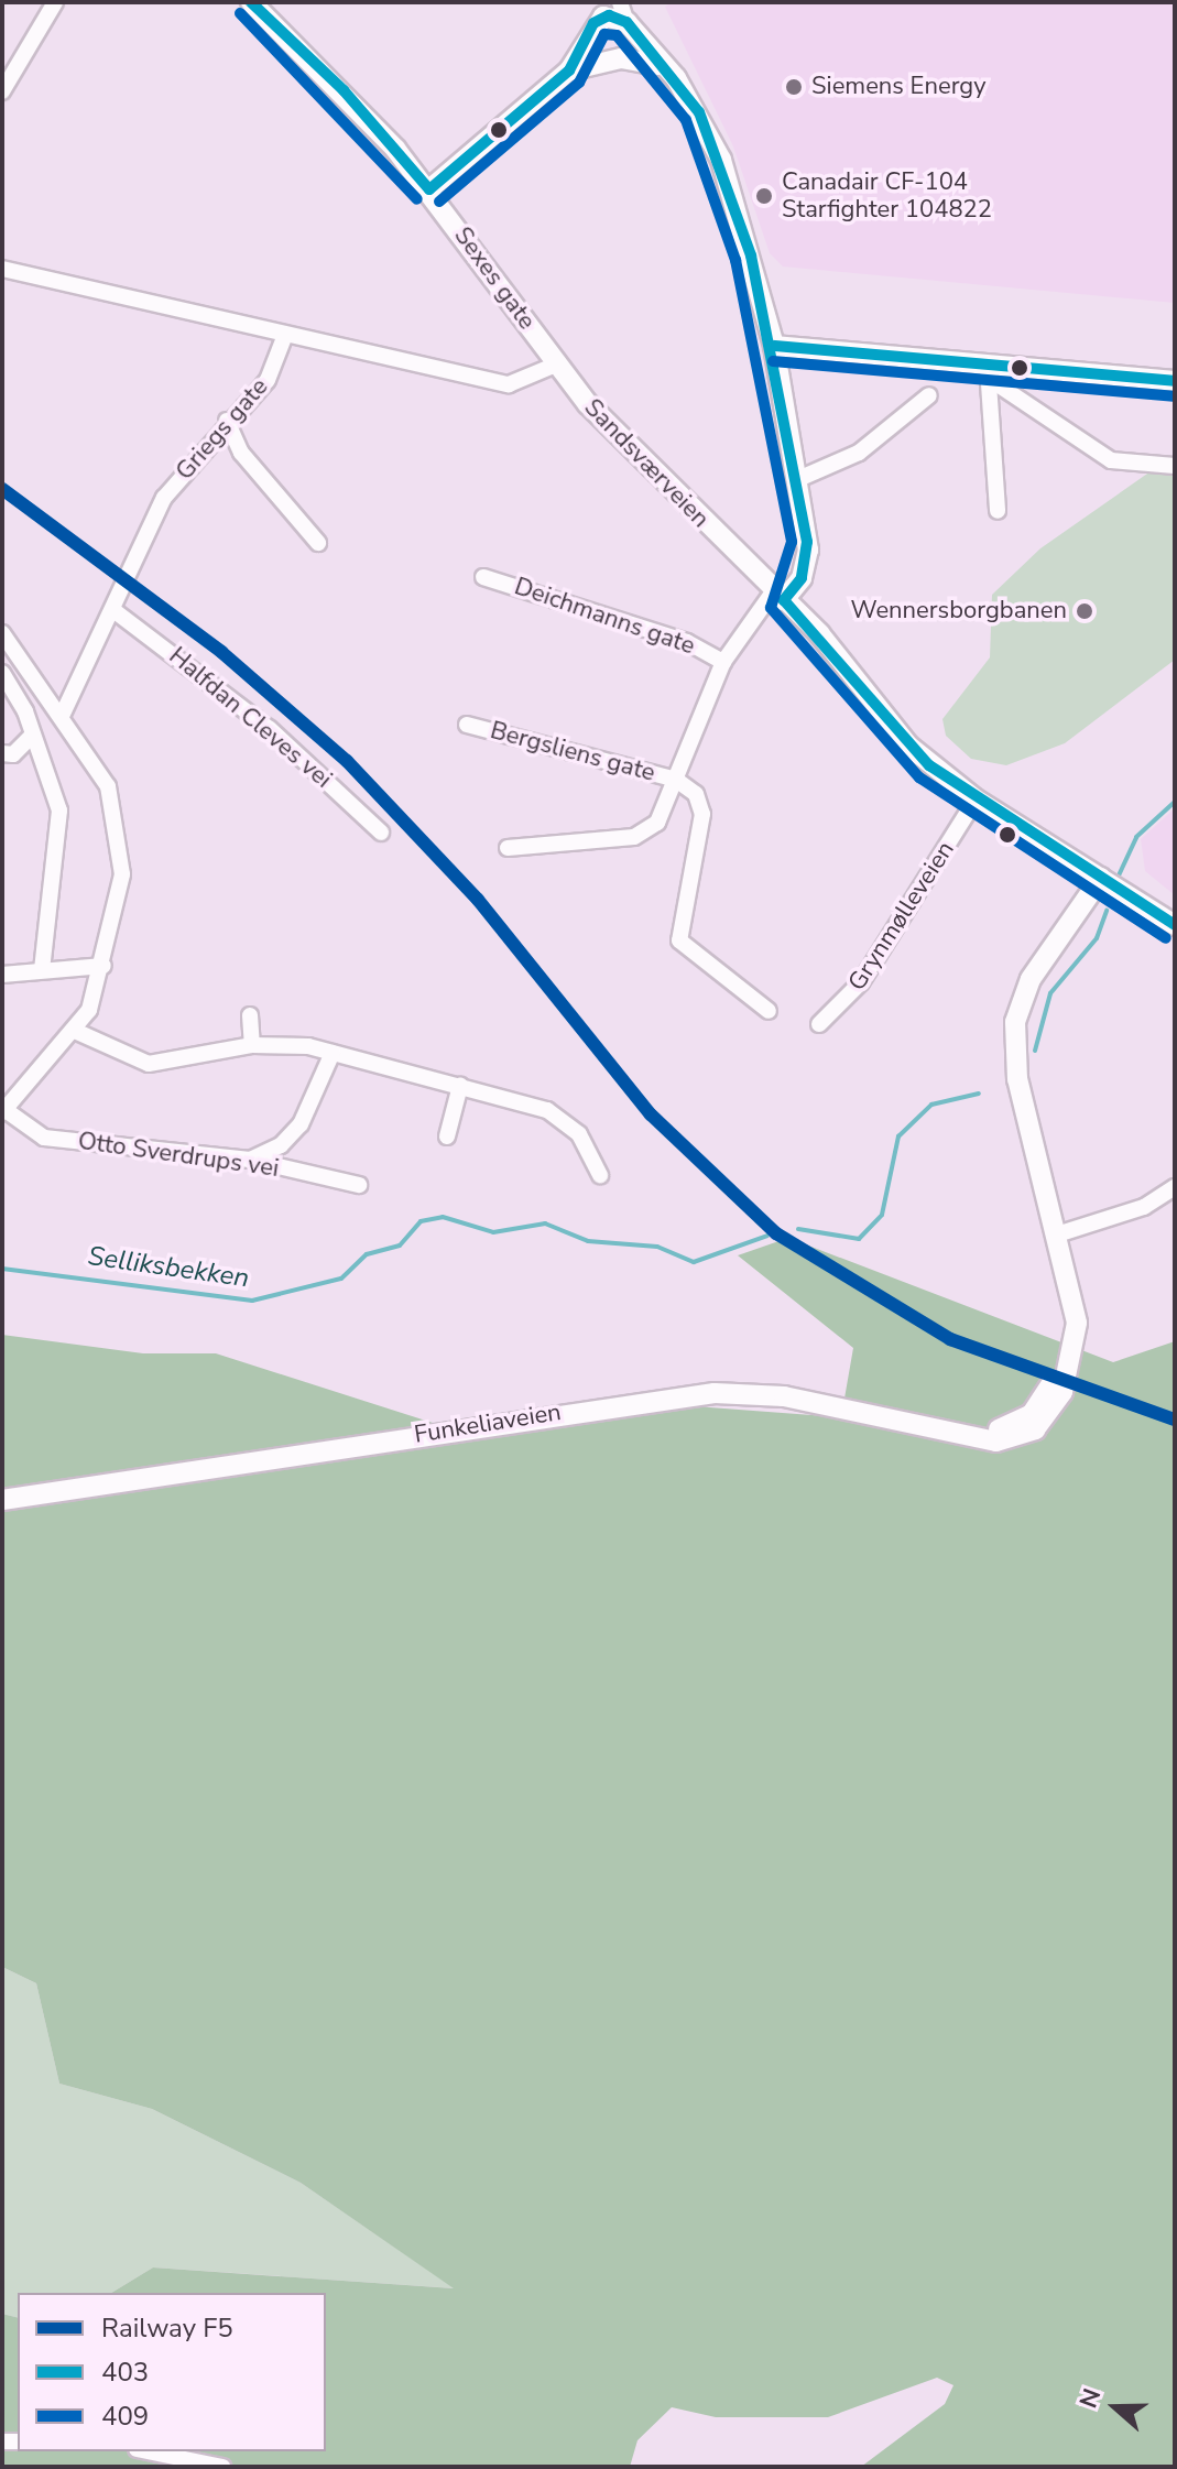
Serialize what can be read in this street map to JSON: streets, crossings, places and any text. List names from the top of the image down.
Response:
{
  "streets": {
    "street": [
      "Sexes gate",
      "Griegs gate",
      "Sandsværveien",
      "Deichmanns gate",
      "Halfdan Cleves vei",
      "Bergsliens gate",
      "Grynmølleveien",
      "Otto Sverdrups vei",
      "Funkeliaveien"
    ]
  },
  "crossings": [
    ["Sexes gate", "Sandsværveien"],
    ["Griegs gate", "Halfdan Cleves vei"],
    ["Sandsværveien", "Bergsliens gate"],
    ["Sandsværveien", "Grynmølleveien"],
    ["Sandsværveien", "Funkeliaveien"],
    ["Deichmanns gate", "Bergsliens gate"]
  ],
  "water": ["Selliksbekken"],
  "places": ["Siemens Energy", "Canadair CF-104 Starfighter 104822", "Wennersborgbanen"],
  "lines": ["transit line 403", "transit line 409", "rail line F5"],
  "legend": ["Railway F5", "403", "409"],
  "north": "left"
}
